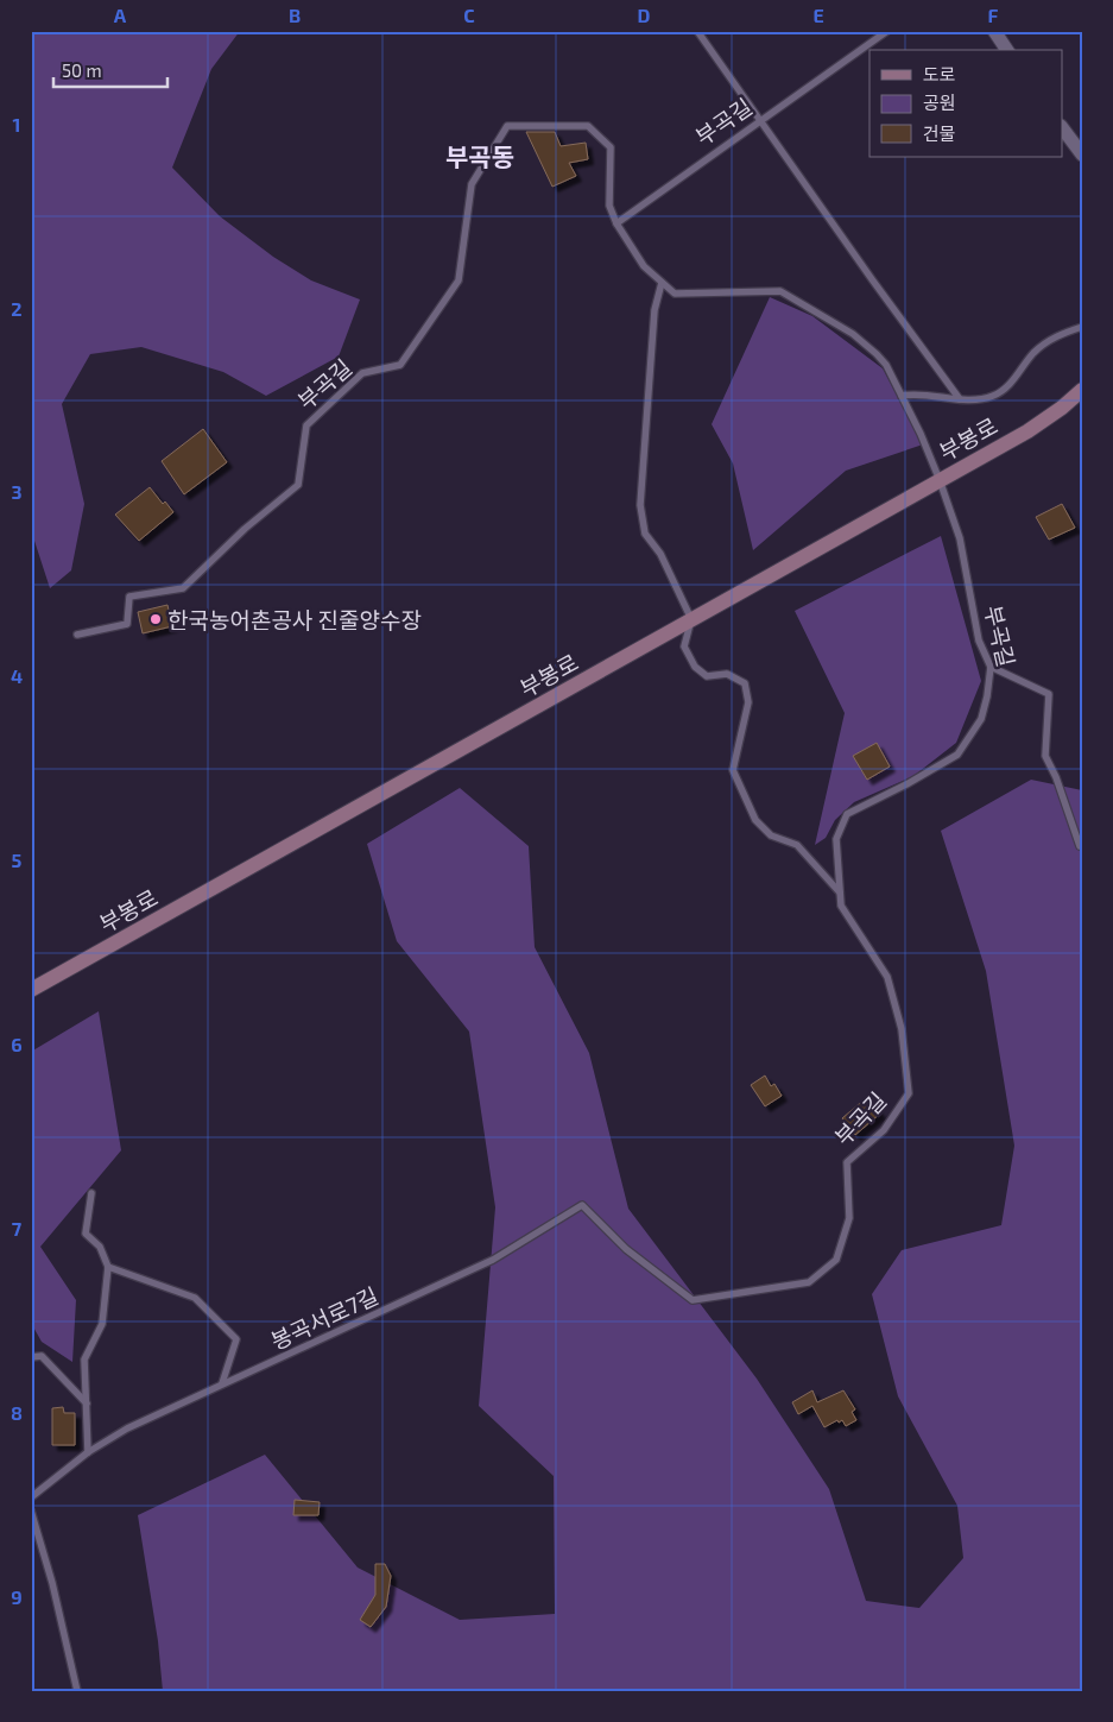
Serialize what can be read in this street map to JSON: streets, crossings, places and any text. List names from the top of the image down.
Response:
{
  "streets": {
    "street": ["부봉로"],
    "lane": ["부곡길", "봉곡서로7길"]
  },
  "crossings": [
    ["부곡길", "부봉로"],
    ["부곡길", "봉곡서로7길"]
  ],
  "districts": ["부곡동"],
  "places": ["한국농어촌공사 진줄양수장"],
  "legend": ["도로", "공원", "건물"],
  "scale_bar": "50 m",
  "grid": {
    "columns": [
      "A",
      "B",
      "C",
      "D",
      "E",
      "F"
    ],
    "rows": [
      "1",
      "2",
      "3",
      "4",
      "5",
      "6",
      "7",
      "8",
      "9"
    ]
  }
}
